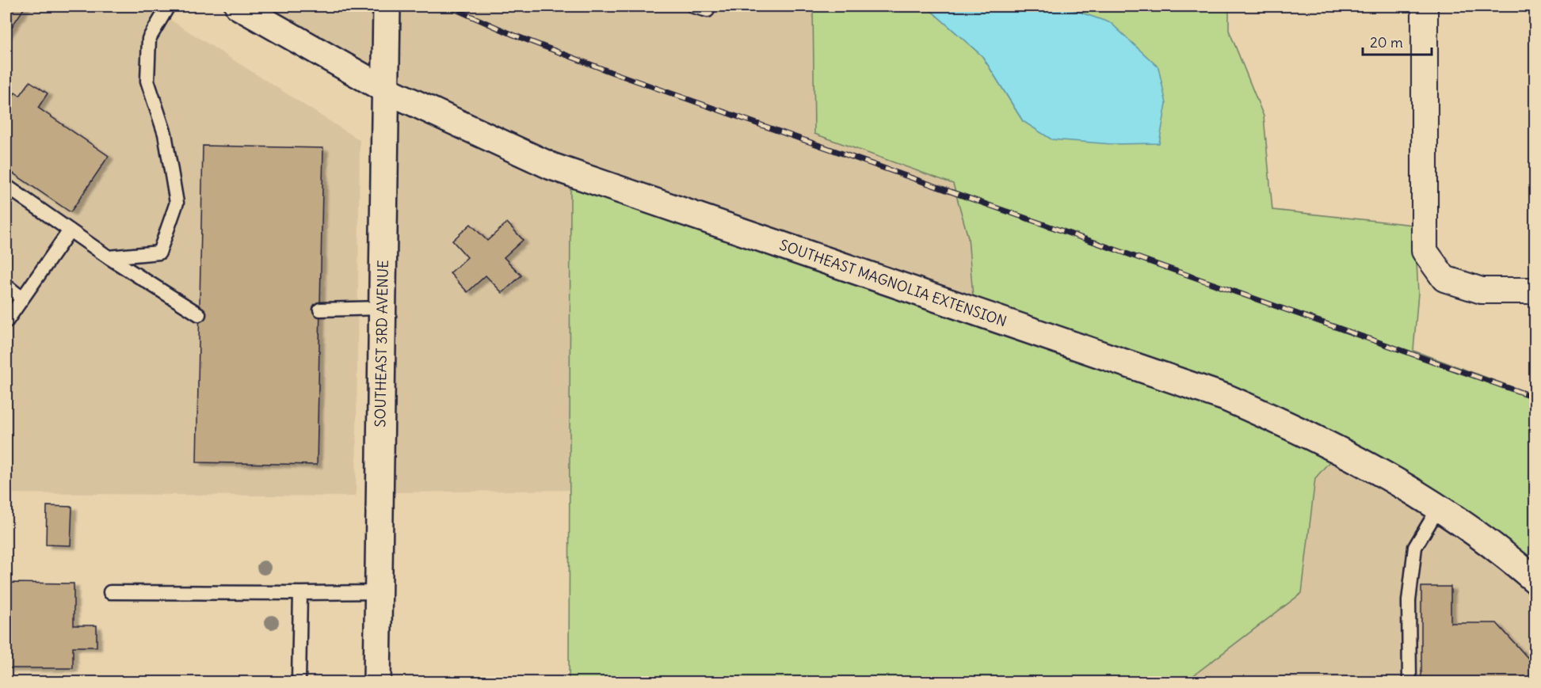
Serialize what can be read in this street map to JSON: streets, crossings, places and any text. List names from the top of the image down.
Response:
{
  "streets": {
    "main road": ["SOUTHEAST MAGNOLIA EXTENSION", "SOUTHEAST 3RD AVENUE"]
  },
  "crossings": [
    ["SOUTHEAST MAGNOLIA EXTENSION", "SOUTHEAST 3RD AVENUE"]
  ],
  "scale_bar": "20 m"
}
